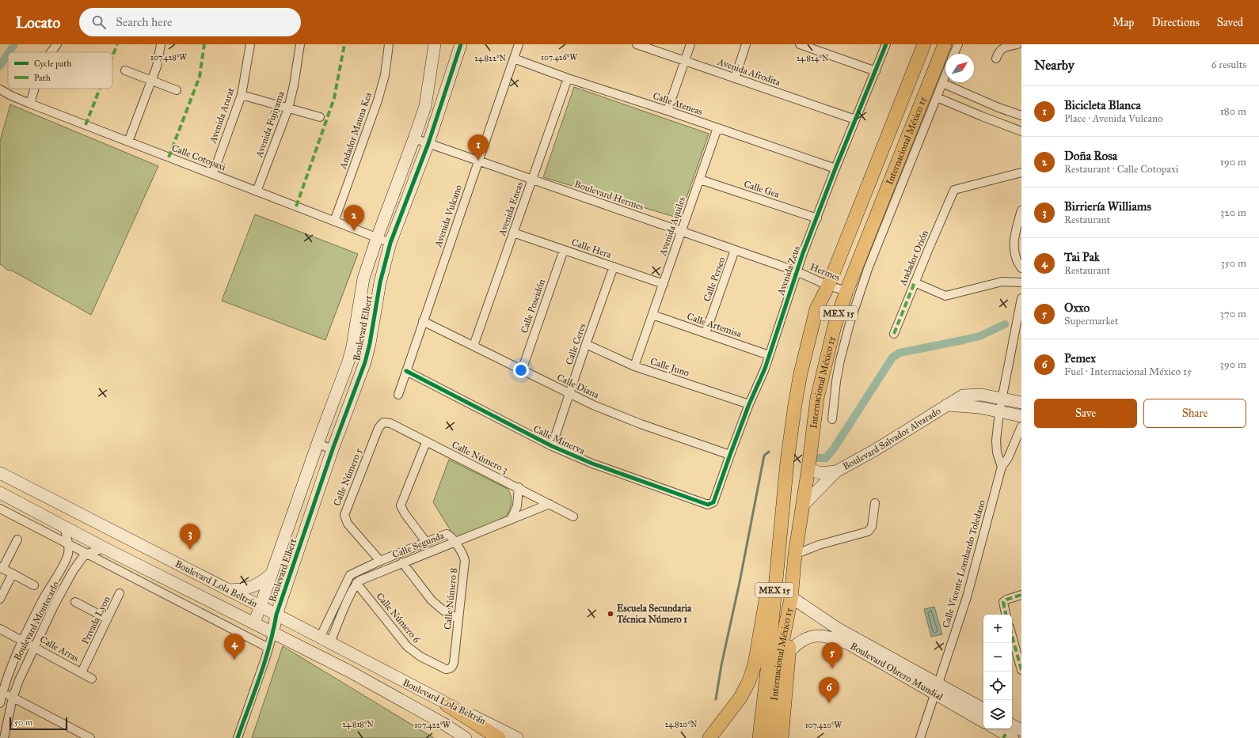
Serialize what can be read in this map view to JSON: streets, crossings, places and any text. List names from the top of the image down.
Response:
{
  "streets": {
    "main road": ["Internacional México 15", "MEX 15"],
    "street": [
      "Avenida Afrodita",
      "Calle Ateneas",
      "Avenida Ararat",
      "Avenida Fujiyama",
      "Andador Mauna Kea",
      "Calle Cotopaxi",
      "Calle Gea",
      "Boulevard Hermes",
      "Avenida Eneas",
      "Avenida Vulcano",
      "Avenida Aquiles",
      "Calle Hera",
      "Andador Orión",
      "Avenida Zeus",
      "Hermes",
      "Calle Perseo",
      "Calle Poseidón",
      "Calle Artemisa",
      "Boulevard Elbert",
      "Calle Ceres",
      "Calle Juno",
      "Calle Diana",
      "Boulevard Salvador Alvarado",
      "Calle Minerva",
      "Calle Número 3",
      "Calle Número 5",
      "Calle Segunda",
      "Calle Vicente Lombardo Toledano",
      "Boulevard Lola Beltrán",
      "Calle Número 8",
      "Calle Número 6",
      "Privada Lyon",
      "Boulevard Montecarlo",
      "Calle Arras",
      "Boulevard Obrero Mundial"
    ]
  },
  "crossings": [
    ["Avenida Afrodita", "Avenida Zeus"],
    ["Calle Ateneas", "Avenida Eneas"],
    ["Calle Ateneas", "Avenida Vulcano"],
    ["Calle Ateneas", "Avenida Aquiles"],
    ["Calle Ateneas", "Avenida Zeus"],
    ["Avenida Ararat", "Calle Cotopaxi"],
    ["Avenida Fujiyama", "Calle Cotopaxi"],
    ["Andador Mauna Kea", "Calle Cotopaxi"],
    ["Internacional México 15", "Hermes"],
    ["Internacional México 15", "Boulevard Salvador Alvarado"],
    ["Calle Cotopaxi", "Boulevard Elbert"],
    ["Calle Gea", "Avenida Aquiles"],
    ["Calle Gea", "Avenida Zeus"],
    ["Boulevard Hermes", "Avenida Eneas"],
    ["Boulevard Hermes", "Avenida Vulcano"],
    ["Boulevard Hermes", "Avenida Aquiles"],
    ["Boulevard Hermes", "Avenida Zeus"],
    ["Boulevard Hermes", "Hermes"],
    ["Boulevard Hermes", "Calle Perseo"],
    ["Boulevard Hermes", "Boulevard Elbert"],
    ["Avenida Eneas", "Calle Hera"],
    ["Avenida Eneas", "Calle Diana"],
    ["Avenida Vulcano", "Calle Diana"],
    ["Avenida Vulcano", "Calle Minerva"],
    ["Avenida Aquiles", "Calle Hera"],
    ["Avenida Aquiles", "Calle Artemisa"],
    ["Avenida Aquiles", "Calle Juno"],
    ["Calle Hera", "Calle Poseidón"],
    ["Calle Hera", "Calle Ceres"],
    ["Avenida Zeus", "Hermes"],
    ["Avenida Zeus", "Calle Artemisa"],
    ["Avenida Zeus", "Calle Juno"],
    ["Avenida Zeus", "Calle Diana"],
    ["Avenida Zeus", "Calle Minerva"],
    ["Calle Perseo", "Calle Artemisa"],
    ["Calle Poseidón", "Calle Diana"],
    ["Boulevard Elbert", "Boulevard Lola Beltrán"],
    ["Calle Ceres", "Calle Juno"],
    ["Calle Ceres", "Calle Diana"],
    ["Calle Ceres", "Calle Minerva"],
    ["Calle Número 3", "Calle Número 5"],
    ["Calle Número 3", "Calle Segunda"],
    ["Calle Número 5", "Calle Segunda"],
    ["Calle Segunda", "Boulevard Lola Beltrán"],
    ["Calle Segunda", "Calle Número 8"],
    ["Calle Segunda", "Calle Número 6"],
    ["Calle Vicente Lombardo Toledano", "Boulevard Obrero Mundial"],
    ["Boulevard Lola Beltrán", "Boulevard Montecarlo"],
    ["Calle Número 8", "Calle Número 6"],
    ["Privada Lyon", "Calle Arras"],
    ["Boulevard Montecarlo", "Calle Arras"]
  ],
  "places": ["Escuela Secundaria Técnica Número 1"],
  "legend": ["Cycle path", "Path"],
  "scale_bar": "50 m",
  "north": "top right",
  "page": {
    "header": "Locato",
    "search": "Search here",
    "nav": ["Map", "Directions", "Saved"],
    "heading": ["Nearby", "6 results"],
    "list": [
      {
        "mark": "1",
        "name": "Bicicleta Blanca",
        "note": "Place · Avenida Vulcano",
        "value": "180 m"
      },
      {
        "mark": "2",
        "name": "Doña Rosa",
        "note": "Restaurant · Calle Cotopaxi",
        "value": "190 m"
      },
      {
        "mark": "3",
        "name": "Birriería Williams",
        "note": "Restaurant",
        "value": "320 m"
      },
      {
        "mark": "4",
        "name": "Tai Pak",
        "note": "Restaurant",
        "value": "350 m"
      },
      {
        "mark": "5",
        "name": "Oxxo",
        "note": "Supermarket",
        "value": "370 m"
      },
      {
        "mark": "6",
        "name": "Pemex",
        "note": "Fuel · Internacional México 15",
        "value": "390 m"
      }
    ],
    "pins": [
      "1",
      "2",
      "3",
      "4",
      "5",
      "6"
    ],
    "buttons": ["Save", "Share"],
    "map_buttons": ["+", "−"],
    "scale": "50 m"
  },
  "coordinates": [
    "107.428°W",
    "107.426°W",
    "24.822°N",
    "24.824°N",
    "24.818°N",
    "24.820°N",
    "107.422°W",
    "107.420°W"
  ]
}
